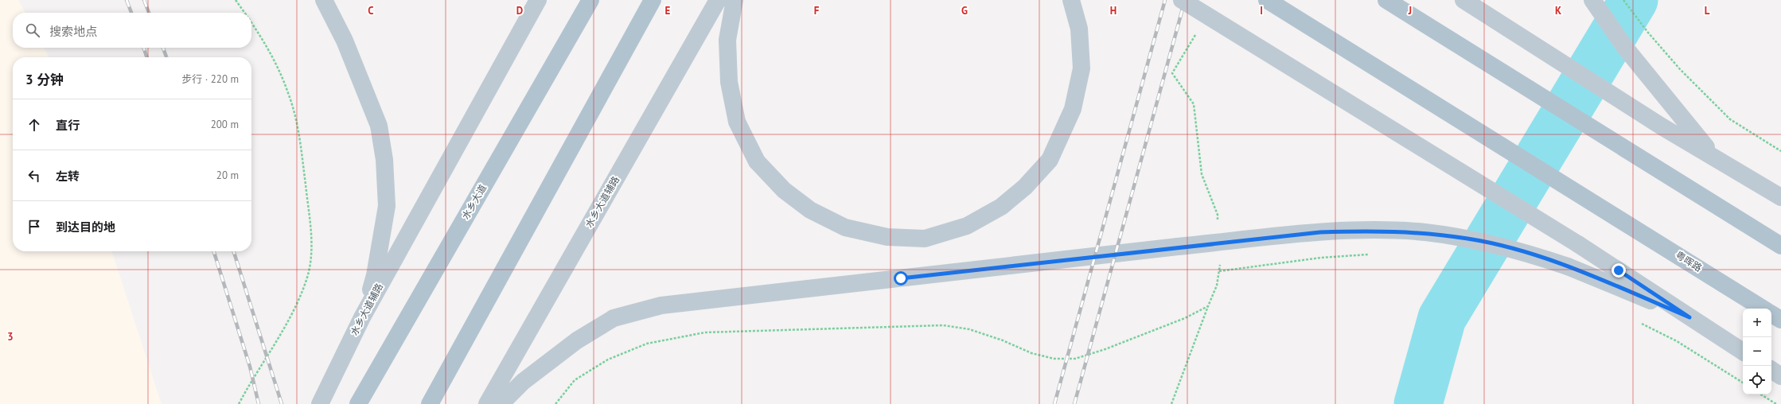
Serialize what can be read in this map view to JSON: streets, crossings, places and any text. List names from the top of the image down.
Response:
{
  "streets": {
    "main road": ["水乡大道", "水乡大道辅路", "粤晖路"]
  },
  "page": {
    "search": "搜索地点",
    "heading": ["3 分钟", "步行 · 220 m"],
    "list": [
      ["直行", "200 m"],
      ["左转", "20 m"],
      "到达目的地"
    ],
    "map_buttons": ["+", "−"]
  },
  "grid": {
    "columns": [
      "C",
      "D",
      "E",
      "F",
      "G",
      "H",
      "I",
      "J",
      "K",
      "L"
    ],
    "rows": ["3"]
  }
}
